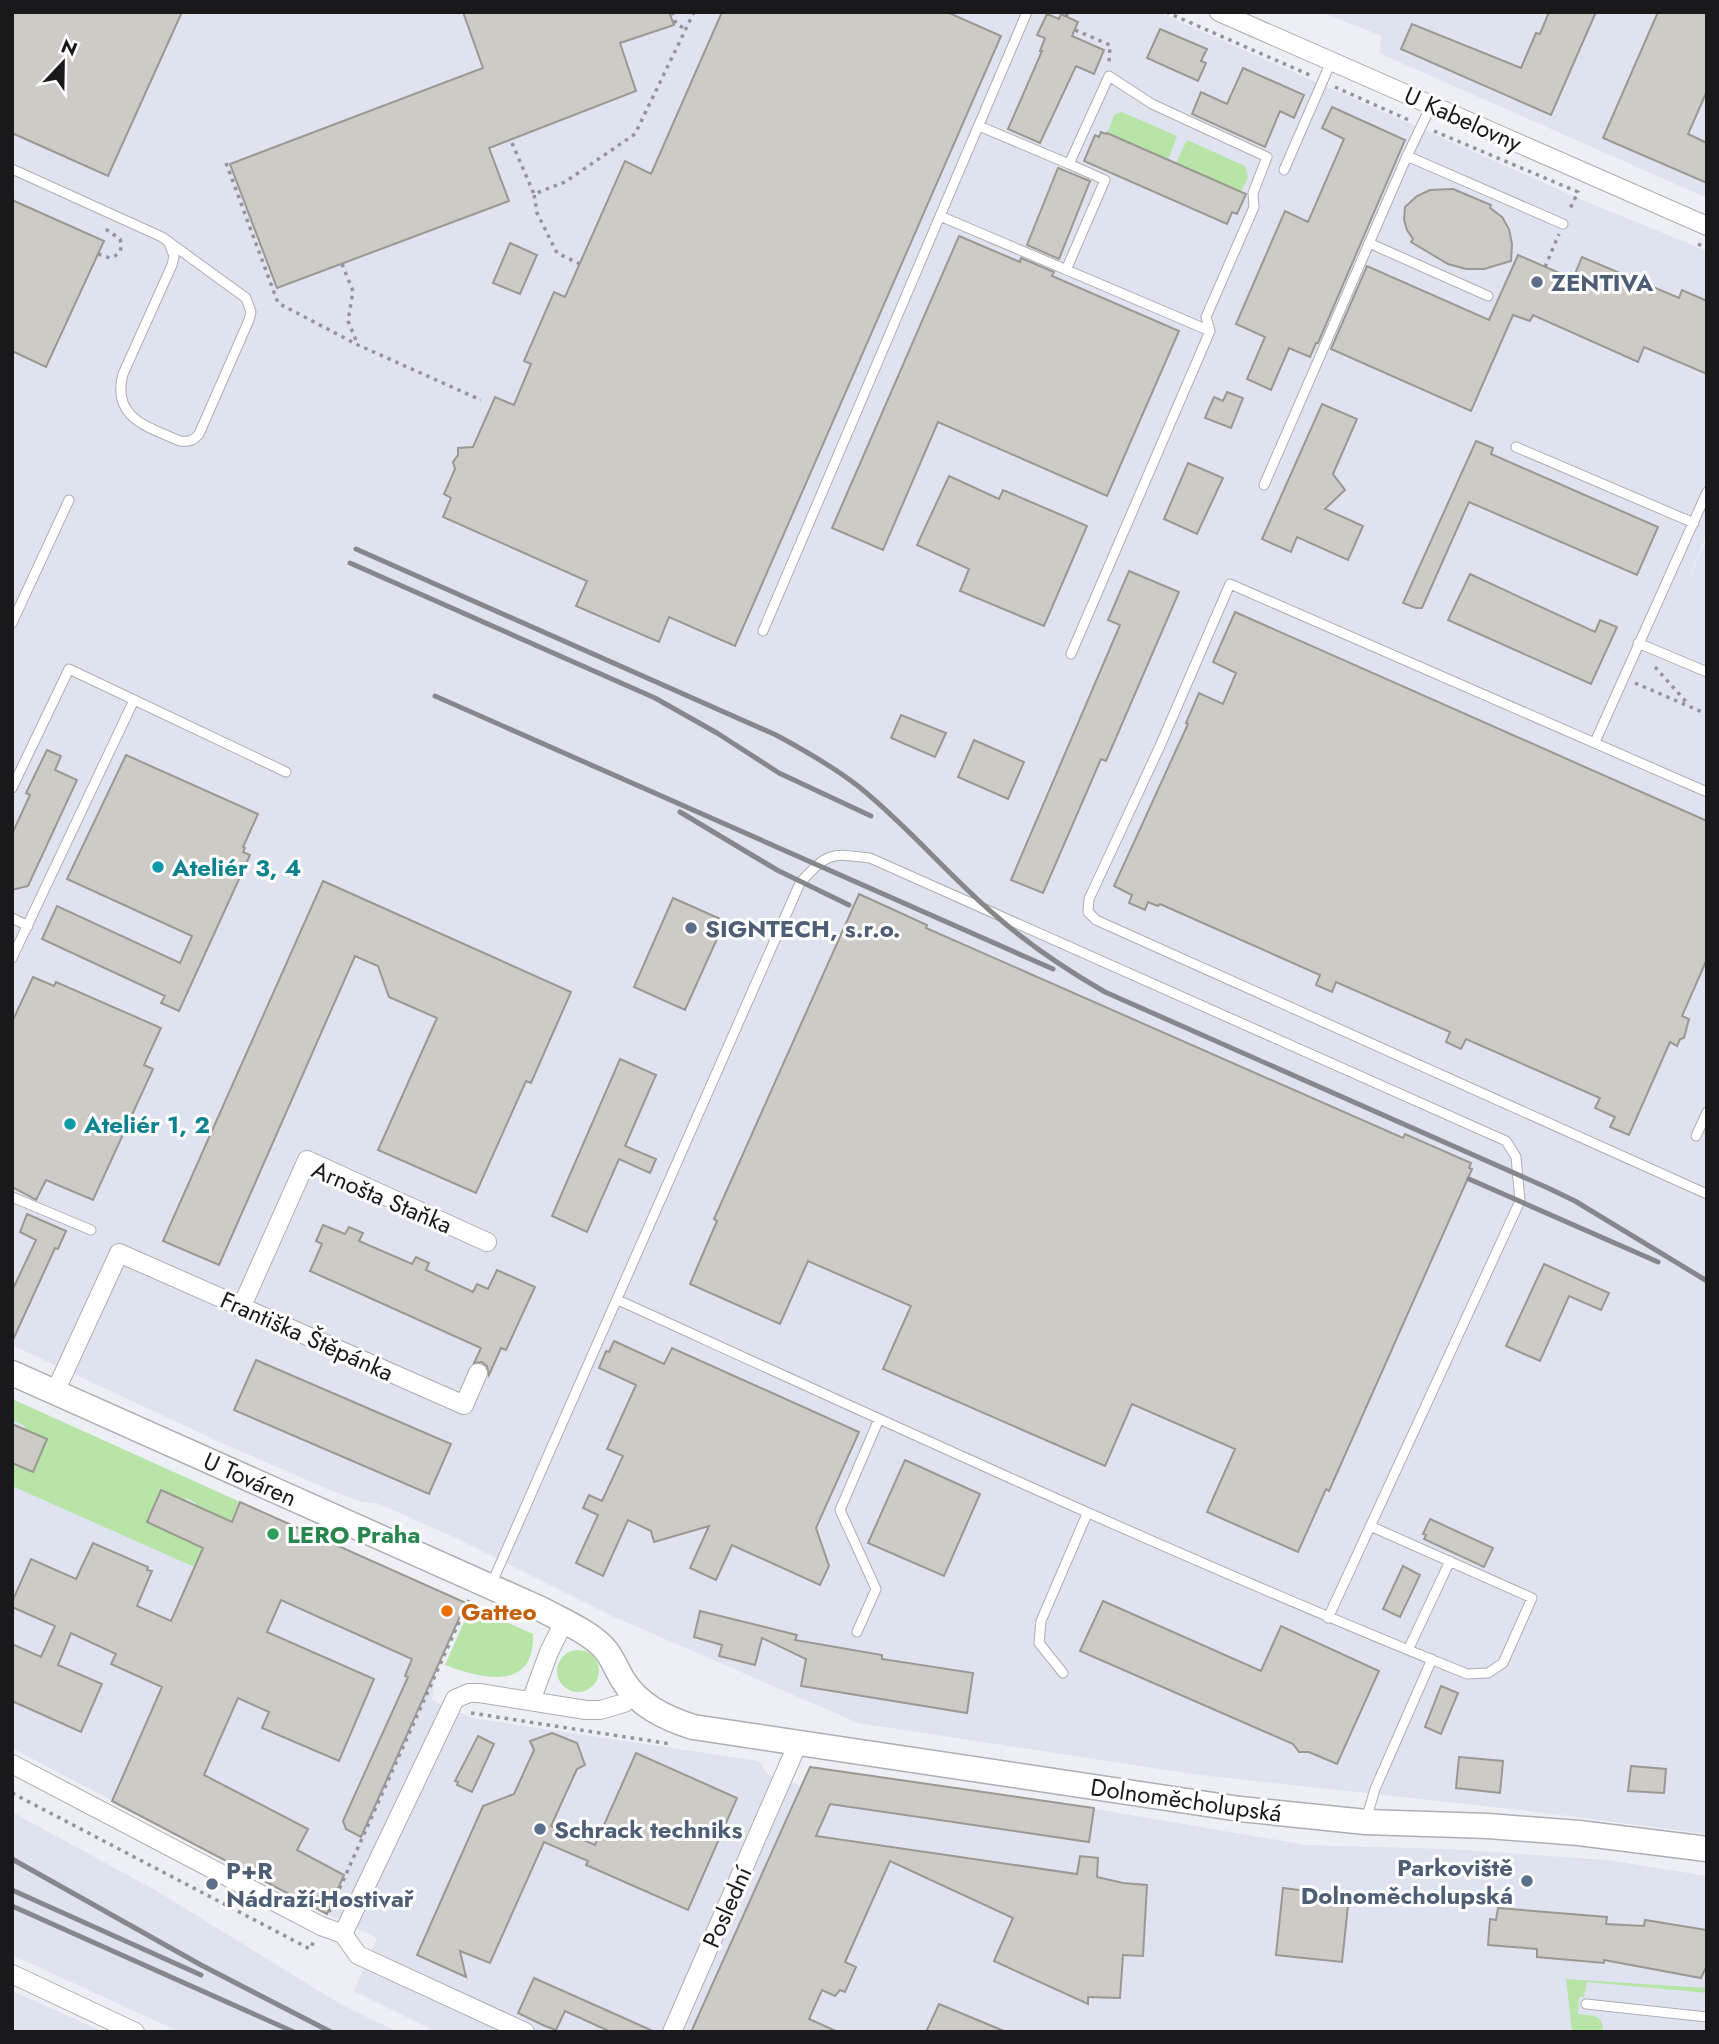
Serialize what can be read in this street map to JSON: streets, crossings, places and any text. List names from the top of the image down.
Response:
{
  "streets": {
    "street": [
      "U Kabelovny",
      "Arnošta Staňka",
      "Františka Štěpánka",
      "U Továren",
      "Dolnoměcholupská",
      "Poslední"
    ]
  },
  "crossings": [
    ["Arnošta Staňka", "Františka Štěpánka"],
    ["Františka Štěpánka", "U Továren"],
    ["U Továren", "Dolnoměcholupská"],
    ["Dolnoměcholupská", "Poslední"]
  ],
  "places": [
    "ZENTIVA",
    "Ateliér 3, 4",
    "SIGNTECH, s.r.o.",
    "Ateliér 1, 2",
    "LERO Praha",
    "Gatteo",
    "Schrack techniks",
    "Parkoviště Dolnoměcholupská",
    "P+R Nádraží-Hostivař"
  ],
  "north": "top"
}
